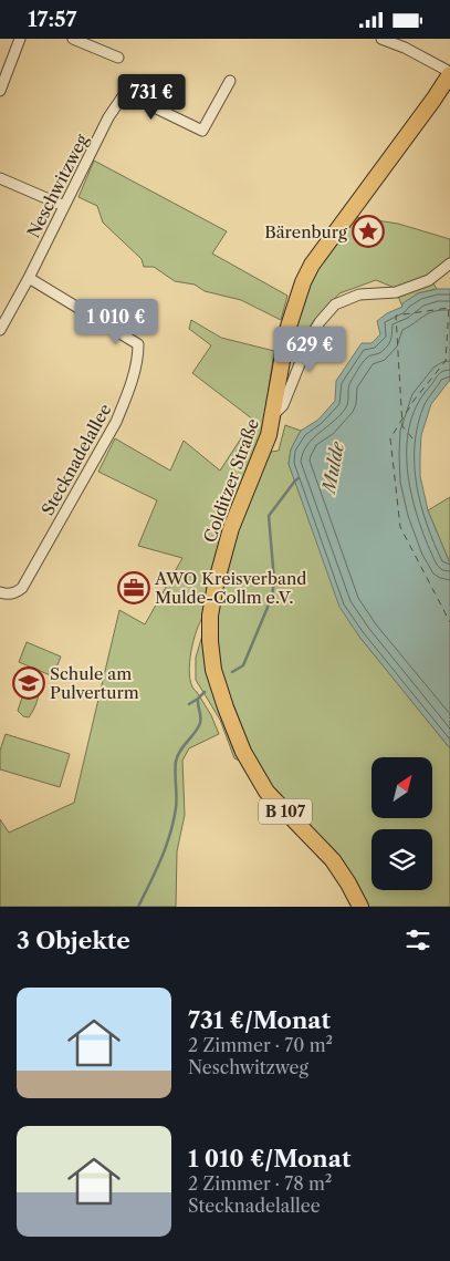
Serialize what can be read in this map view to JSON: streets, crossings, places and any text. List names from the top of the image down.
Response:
{
  "streets": {
    "main road": ["Colditzer Straße", "B 107"],
    "street": ["Neschwitzweg", "Stecknadelallee"]
  },
  "crossings": [
    ["Neschwitzweg", "Stecknadelallee"]
  ],
  "water": ["Mulde"],
  "places": {
    "place": ["Bärenburg"],
    "office": ["AWO Kreisverband Mulde-Collm e.V."],
    "school or university": ["Schule am Pulverturm"]
  },
  "north": "top right",
  "page": {
    "status": "17:57",
    "price": ["731 €", "1 010 €", "629 €"],
    "heading": "3 Objekte",
    "list": [
      {
        "name": "731 €/Monat",
        "note": "2 Zimmer · 70 m² · Neschwitzweg"
      },
      {
        "name": "1 010 €/Monat",
        "note": "2 Zimmer · 78 m² · Stecknadelallee"
      }
    ]
  }
}
